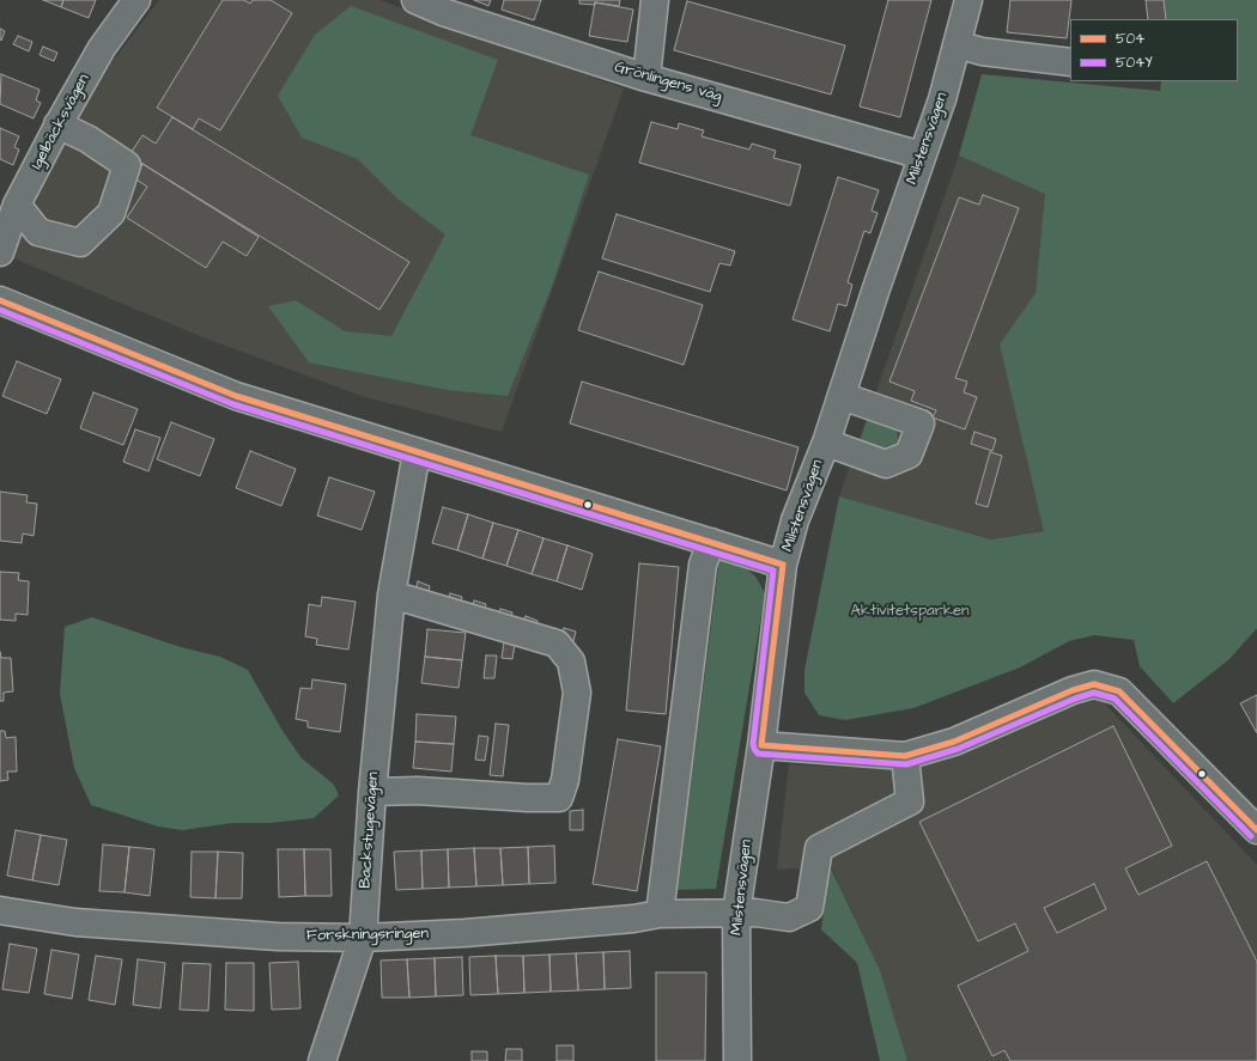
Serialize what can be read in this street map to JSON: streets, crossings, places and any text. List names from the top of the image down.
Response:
{
  "streets": {
    "street": [
      "Grönlingens väg",
      "Igelbäcksvägen",
      "Milstensvägen",
      "Backstugevägen",
      "Forskningsringen"
    ]
  },
  "crossings": [
    ["Grönlingens väg", "Milstensvägen"],
    ["Milstensvägen", "Forskningsringen"],
    ["Backstugevägen", "Forskningsringen"]
  ],
  "parks": ["Aktivitetsparken"],
  "lines": ["transit line 504", "transit line 504Y"],
  "legend": ["504", "504Y"]
}
